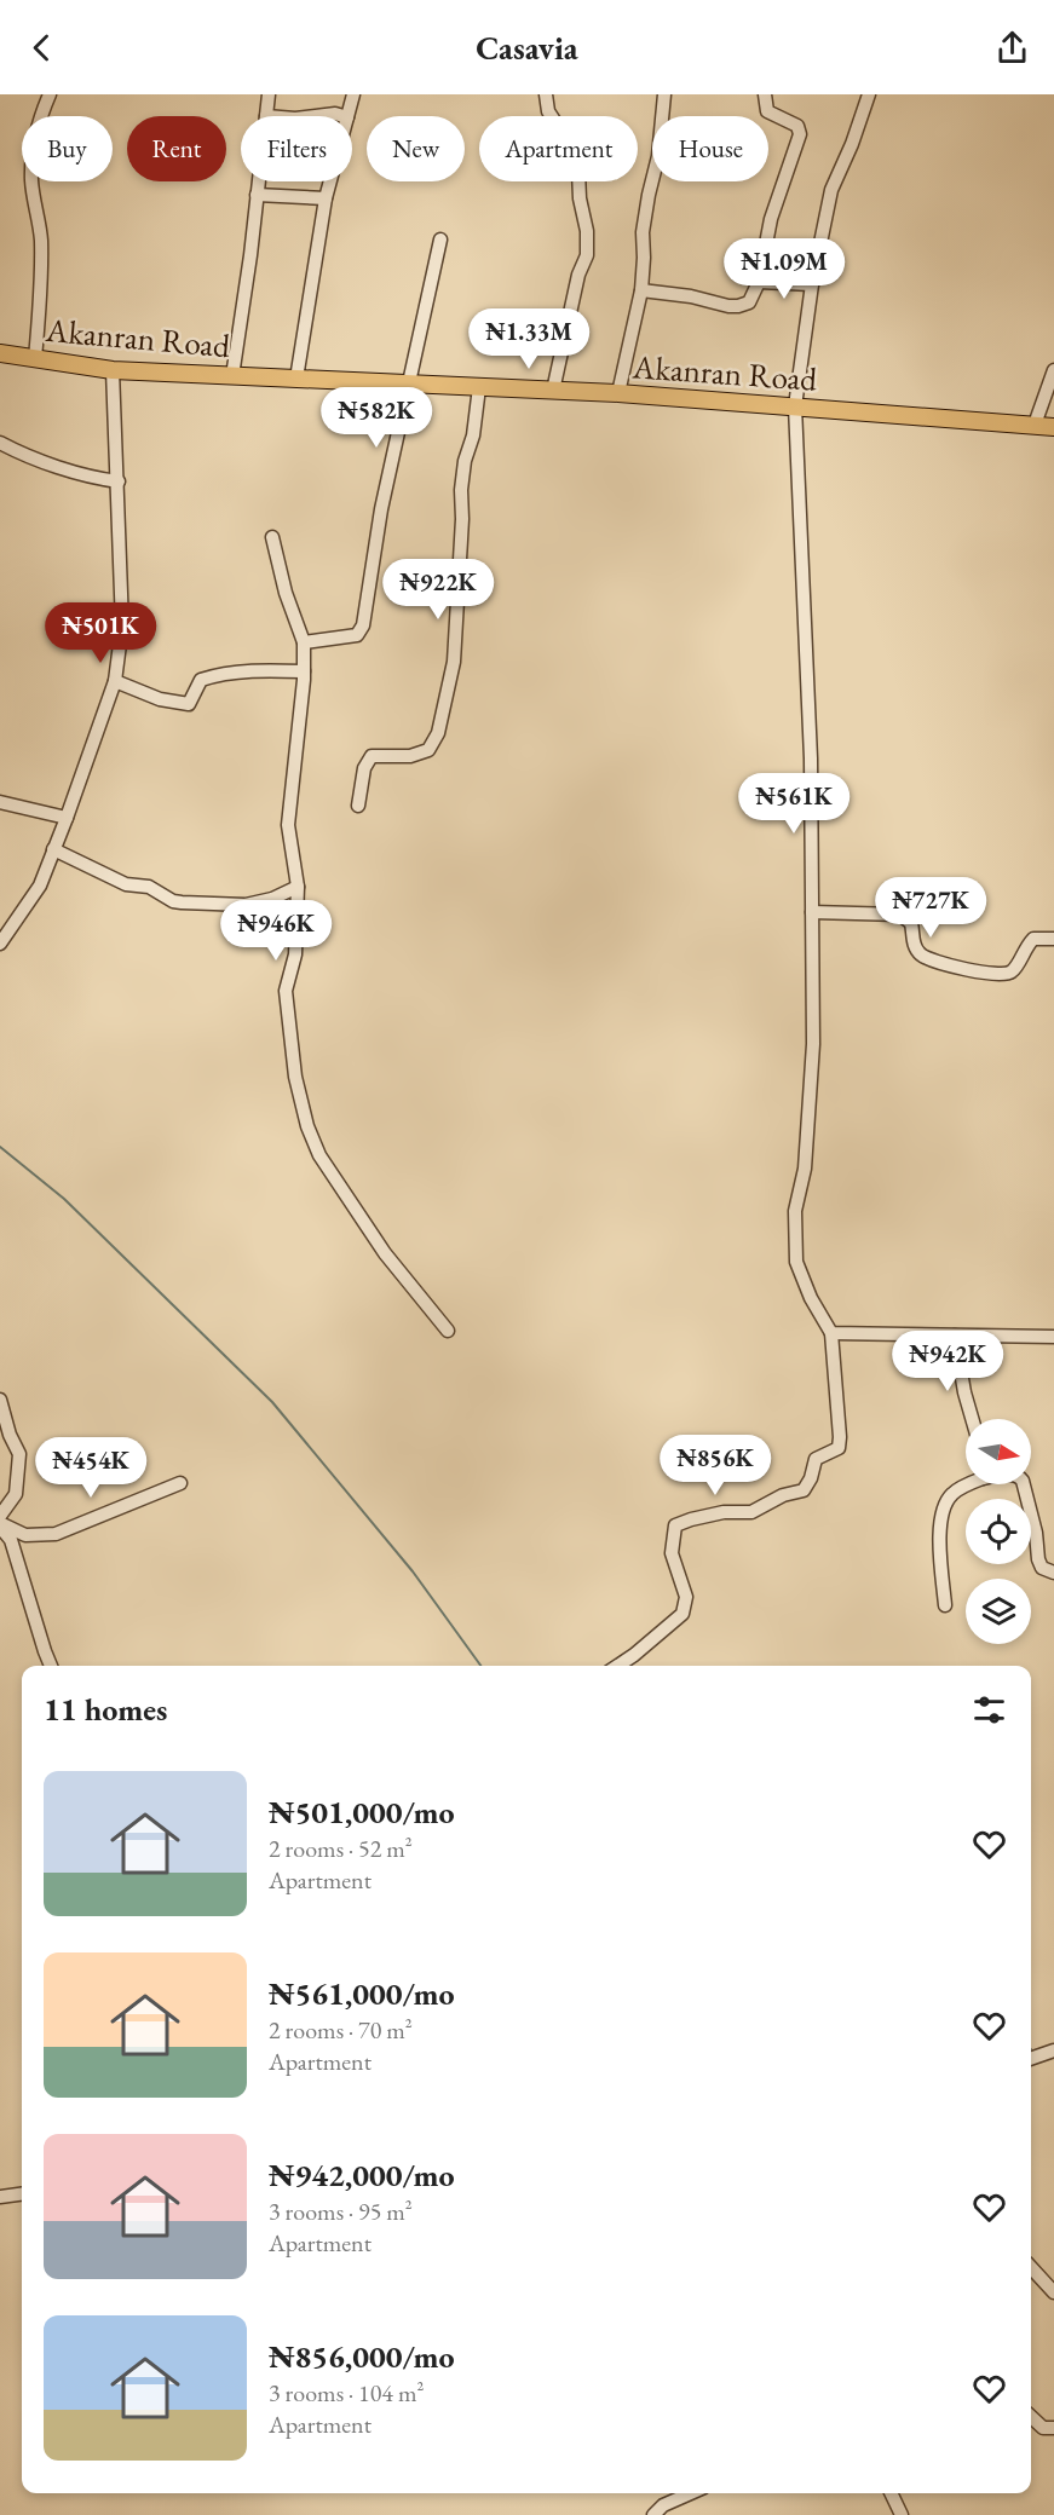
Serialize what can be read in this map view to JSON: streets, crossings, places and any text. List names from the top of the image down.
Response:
{
  "streets": {
    "main road": ["Akanran Road"]
  },
  "north": "right",
  "page": {
    "header": "Casavia",
    "chip": [
      "Buy",
      "Rent",
      "Filters",
      "New",
      "Apartment",
      "House"
    ],
    "price": [
      "₦1.09M",
      "₦1.33M",
      "₦582K",
      "₦922K",
      "₦501K",
      "₦561K",
      "₦727K",
      "₦946K",
      "₦942K",
      "₦856K",
      "₦454K"
    ],
    "heading": "11 homes",
    "list": [
      {
        "name": "₦501,000/mo",
        "note": "2 rooms · 52 m² · Apartment"
      },
      {
        "name": "₦561,000/mo",
        "note": "2 rooms · 70 m² · Apartment"
      },
      {
        "name": "₦942,000/mo",
        "note": "3 rooms · 95 m² · Apartment"
      },
      {
        "name": "₦856,000/mo",
        "note": "3 rooms · 104 m² · Apartment"
      }
    ]
  }
}
